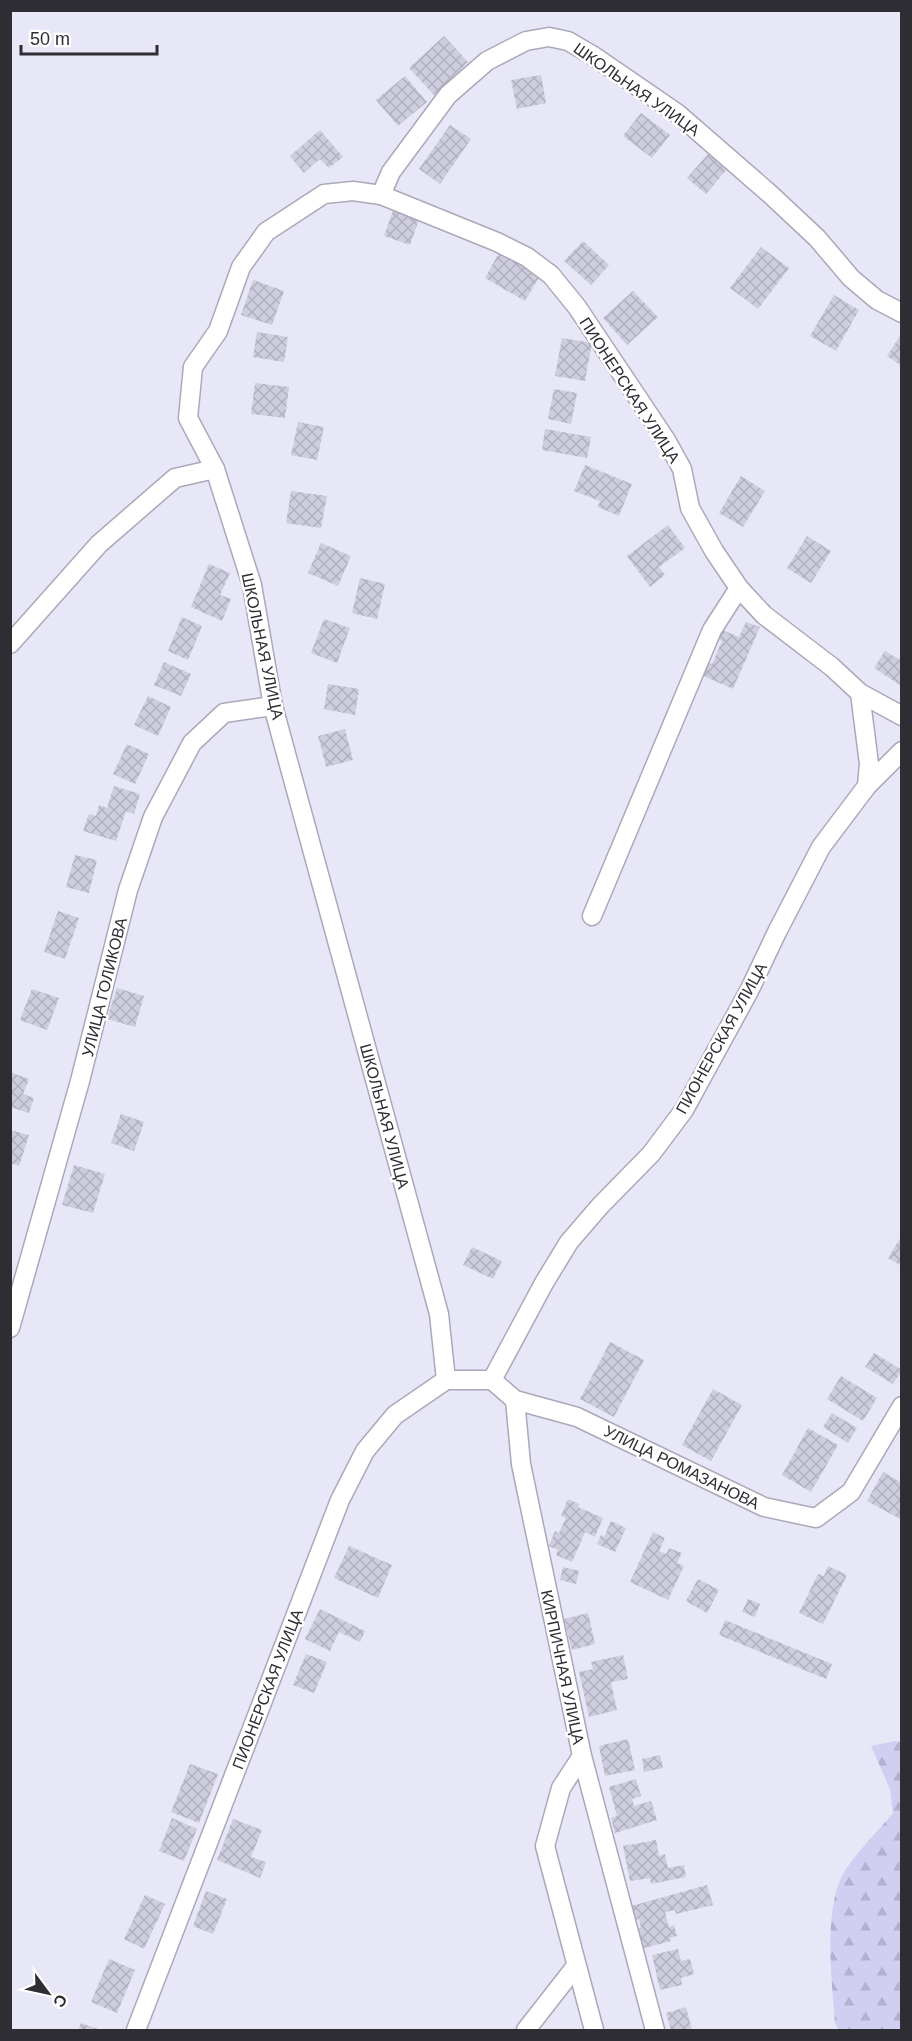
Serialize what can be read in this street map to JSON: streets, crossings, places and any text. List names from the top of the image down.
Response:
{
  "streets": {
    "street": [
      "ШКОЛЬНАЯ УЛИЦА",
      "ПИОНЕРСКАЯ УЛИЦА",
      "УЛИЦА ГОЛИКОВА",
      "УЛИЦА РОМАЗАНОВА",
      "КИРПИЧНАЯ УЛИЦА"
    ]
  },
  "crossings": [
    ["ШКОЛЬНАЯ УЛИЦА", "ПИОНЕРСКАЯ УЛИЦА"],
    ["ШКОЛЬНАЯ УЛИЦА", "УЛИЦА ГОЛИКОВА"],
    ["УЛИЦА РОМАЗАНОВА", "КИРПИЧНАЯ УЛИЦА"]
  ],
  "scale_bar": "50 m",
  "north": "bottom right"
}
